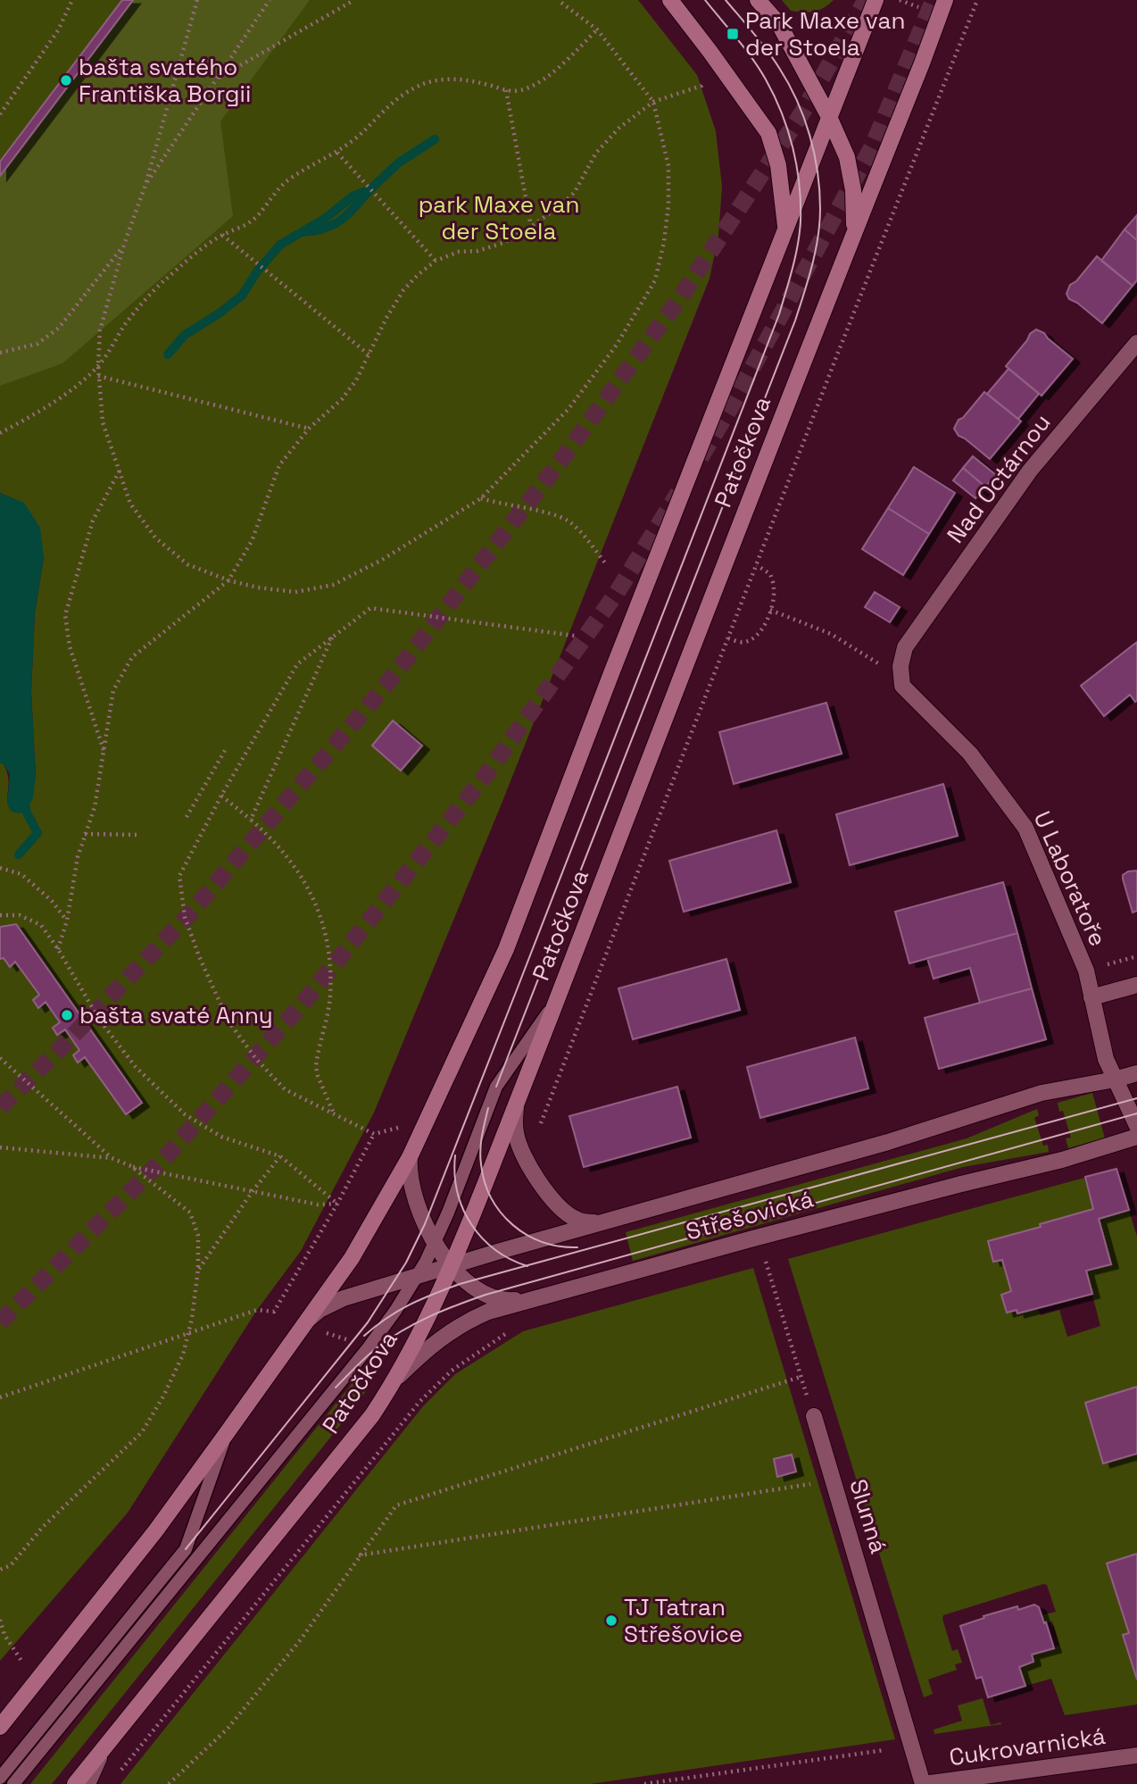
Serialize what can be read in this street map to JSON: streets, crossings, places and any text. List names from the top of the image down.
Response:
{
  "streets": {
    "main road": ["Patočkova"],
    "street": [
      "Nad Octárnou",
      "U Laboratoře",
      "Střešovická",
      "Slunná",
      "Cukrovarnická"
    ]
  },
  "crossings": [
    ["Patočkova", "Střešovická"],
    ["Nad Octárnou", "U Laboratoře"],
    ["U Laboratoře", "Střešovická"],
    ["Slunná", "Cukrovarnická"]
  ],
  "parks": ["park Maxe van der Stoela"],
  "places": {
    "transit": ["Park Maxe van der Stoela"],
    "other": ["bašta svatého Františka Borgii", "bašta svaté Anny", "TJ Tatran Střešovice"]
  }
}
